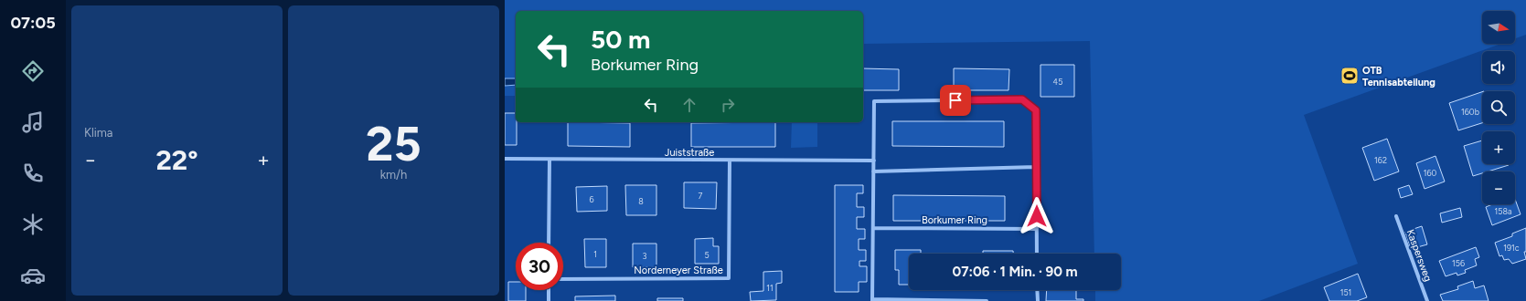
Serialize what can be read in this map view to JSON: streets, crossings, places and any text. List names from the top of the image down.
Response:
{
  "streets": {
    "street": [
      "Juiststraße",
      "Borkumer Ring",
      "Kaspersweg",
      "Norderneyer Straße"
    ]
  },
  "crossings": [
    ["Juiststraße", "Norderneyer Straße"]
  ],
  "places": {
    "sports": ["OTB Tennisabteilung"]
  },
  "house_numbers": [
    "45",
    "160b",
    "162",
    "160",
    "7",
    "6",
    "8",
    "158a",
    "191c",
    "1",
    "5",
    "3",
    "156",
    "11",
    "151"
  ],
  "north": "right",
  "page": {
    "tabs": "07:05",
    "tile": [
      "Klima",
      ["25", "km/h"]
    ],
    "map_buttons": ["+", "−"],
    "turn": ["50 m", "Borkumer Ring"],
    "heat": ["−", "22°", "+"],
    "limit": "30",
    "trip": "07:06 · 1 Min. · 90 m"
  }
}
